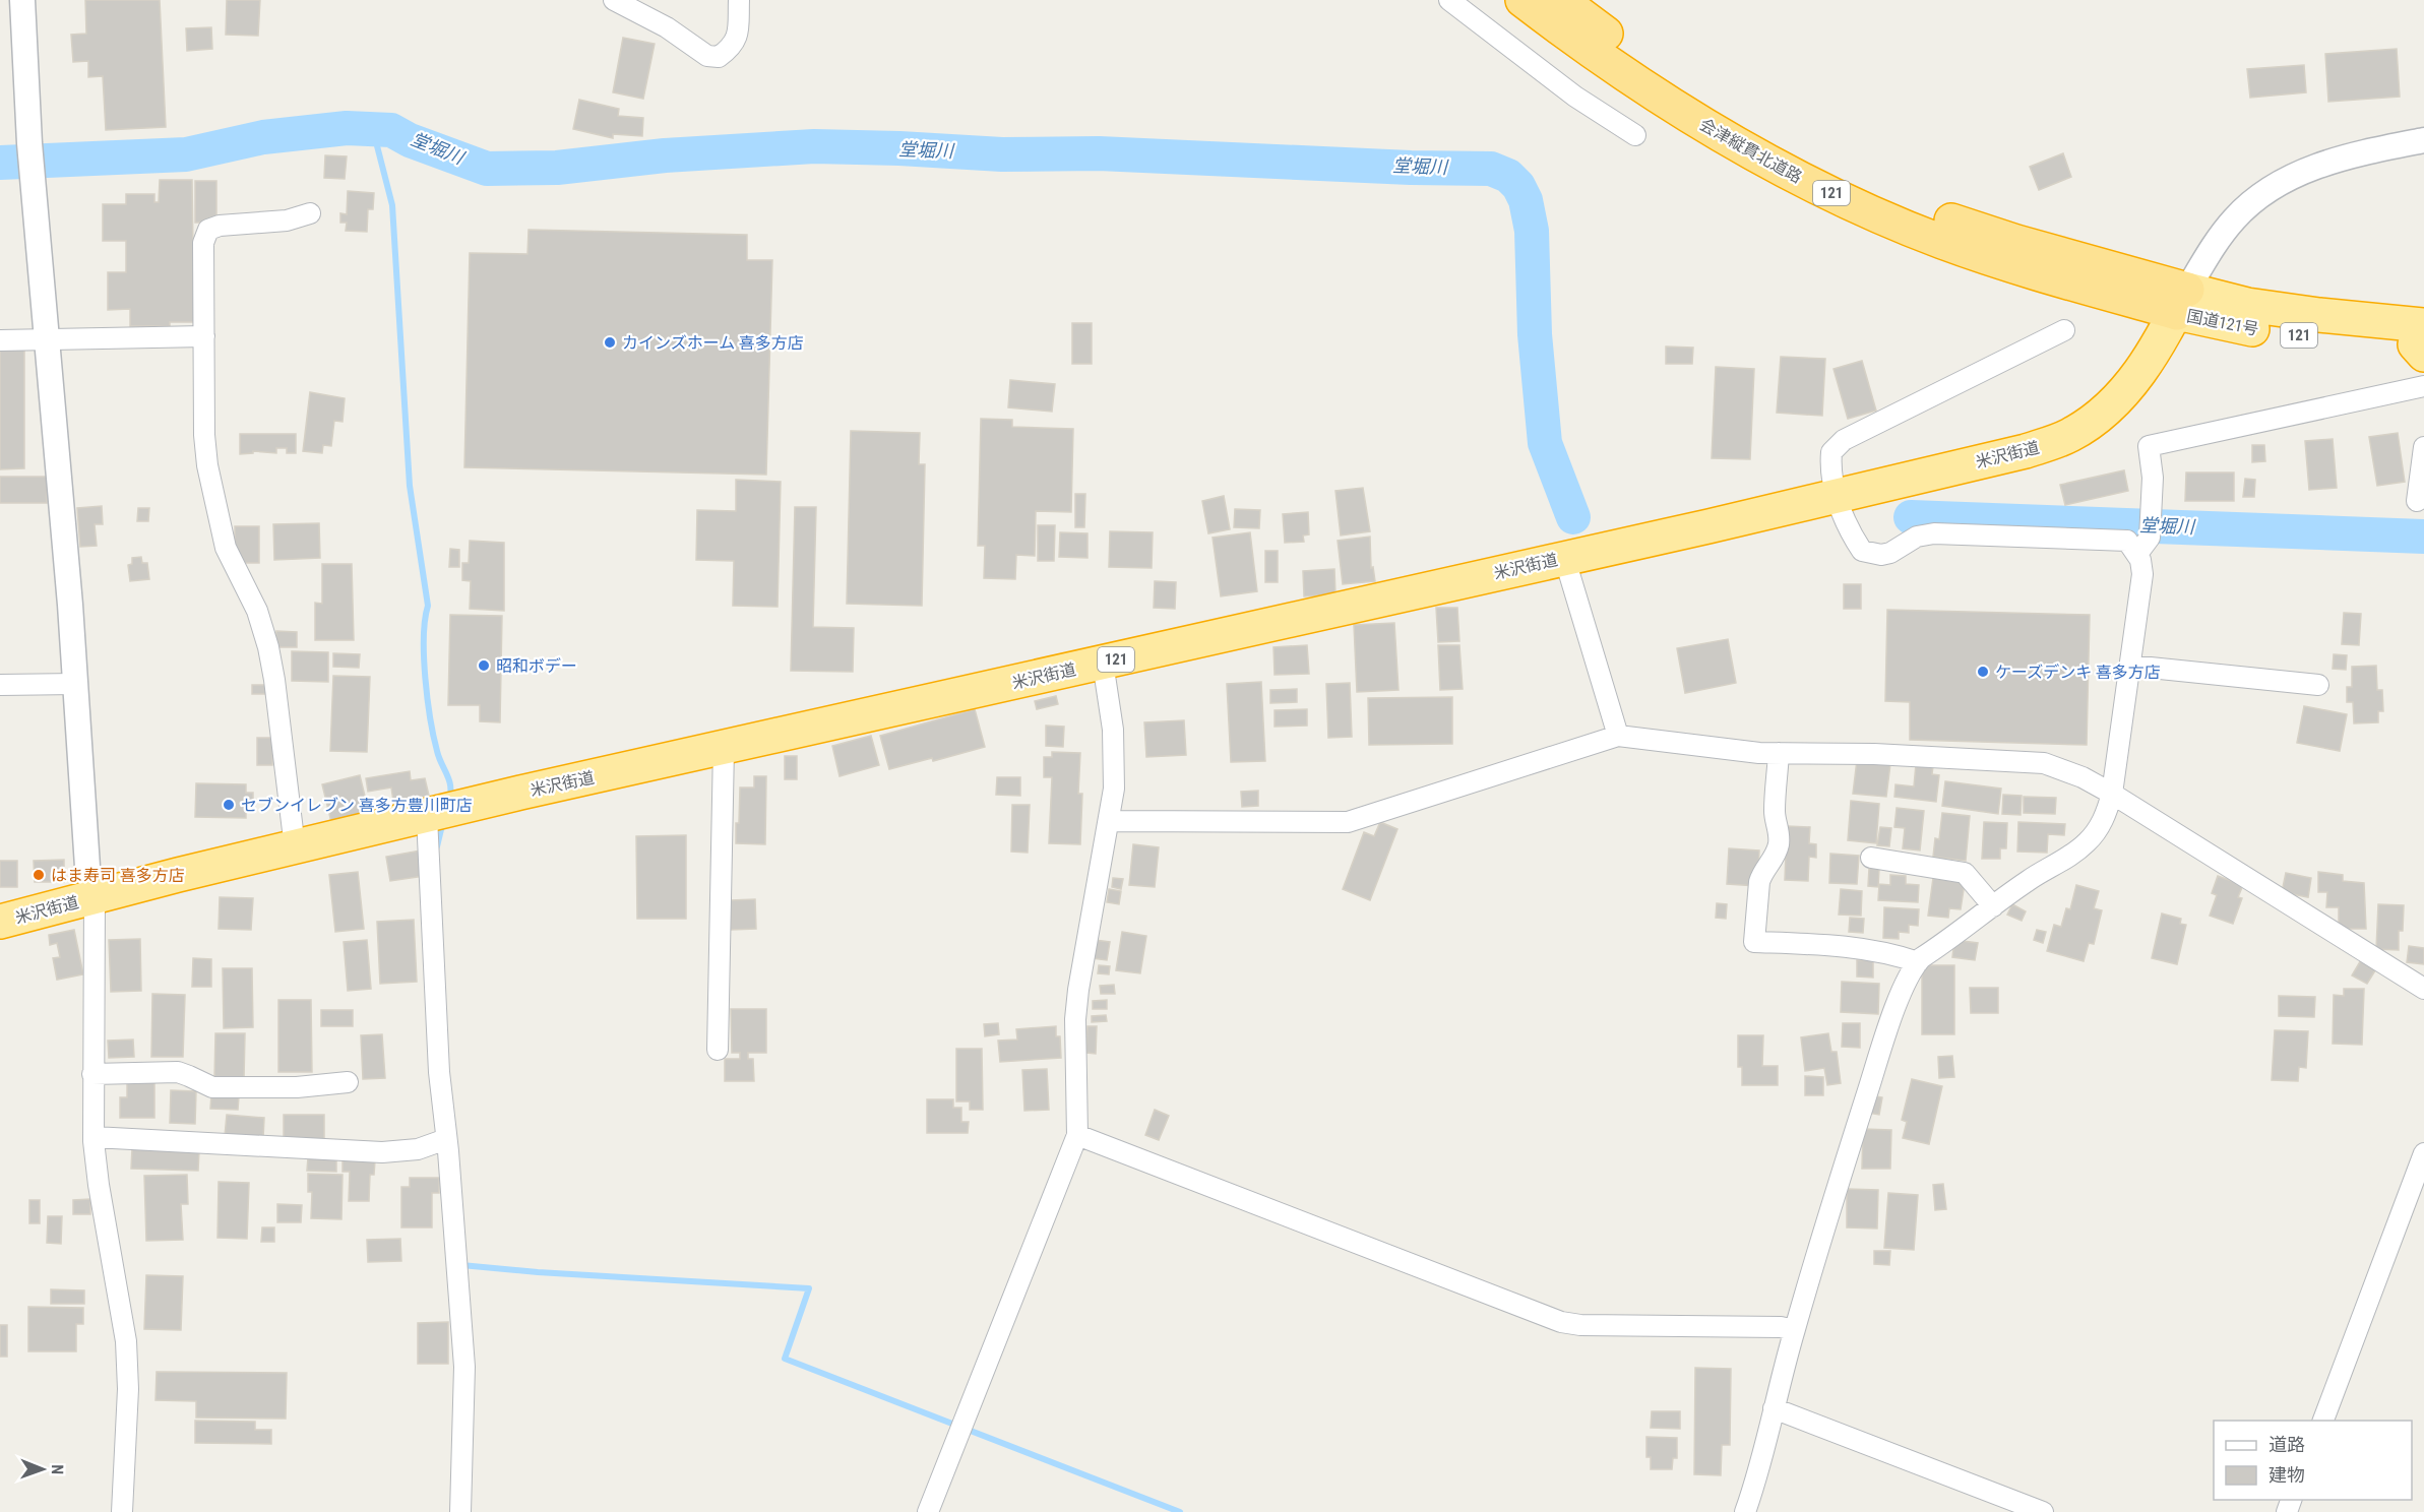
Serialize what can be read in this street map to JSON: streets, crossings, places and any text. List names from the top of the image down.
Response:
{
  "streets": {
    "highway": [
      "会津縦貫北道路",
      "121",
      "国道121号",
      "米沢街道"
    ]
  },
  "crossings": [
    ["会津縦貫北道路", "国道121号"],
    ["会津縦貫北道路", "米沢街道"],
    ["国道121号", "米沢街道"]
  ],
  "water": ["堂堀川"],
  "places": [
    "カインズホーム 喜多方店",
    "昭和ボデー",
    "ケーズデンキ 喜多方店",
    "セブンイレブン 喜多方豊川町店",
    "はま寿司 喜多方店"
  ],
  "legend": ["道路", "建物"],
  "north": "right"
}
